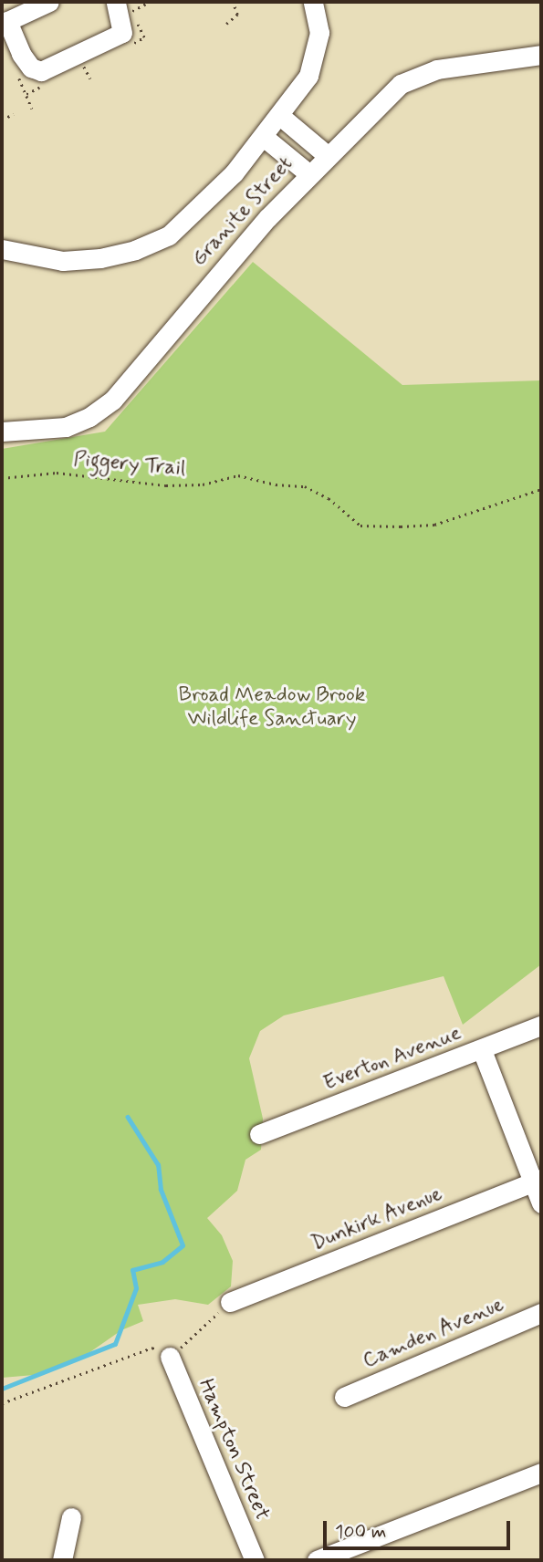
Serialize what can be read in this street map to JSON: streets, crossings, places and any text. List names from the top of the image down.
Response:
{
  "streets": {
    "street": [
      "Granite Street",
      "Everton Avenue",
      "Dunkirk Avenue",
      "Camden Avenue",
      "Hampton Street"
    ],
    "path": ["Piggery Trail"]
  },
  "parks": ["Broad Meadow Brook Wildlife Sanctuary"],
  "scale_bar": "100 m"
}
